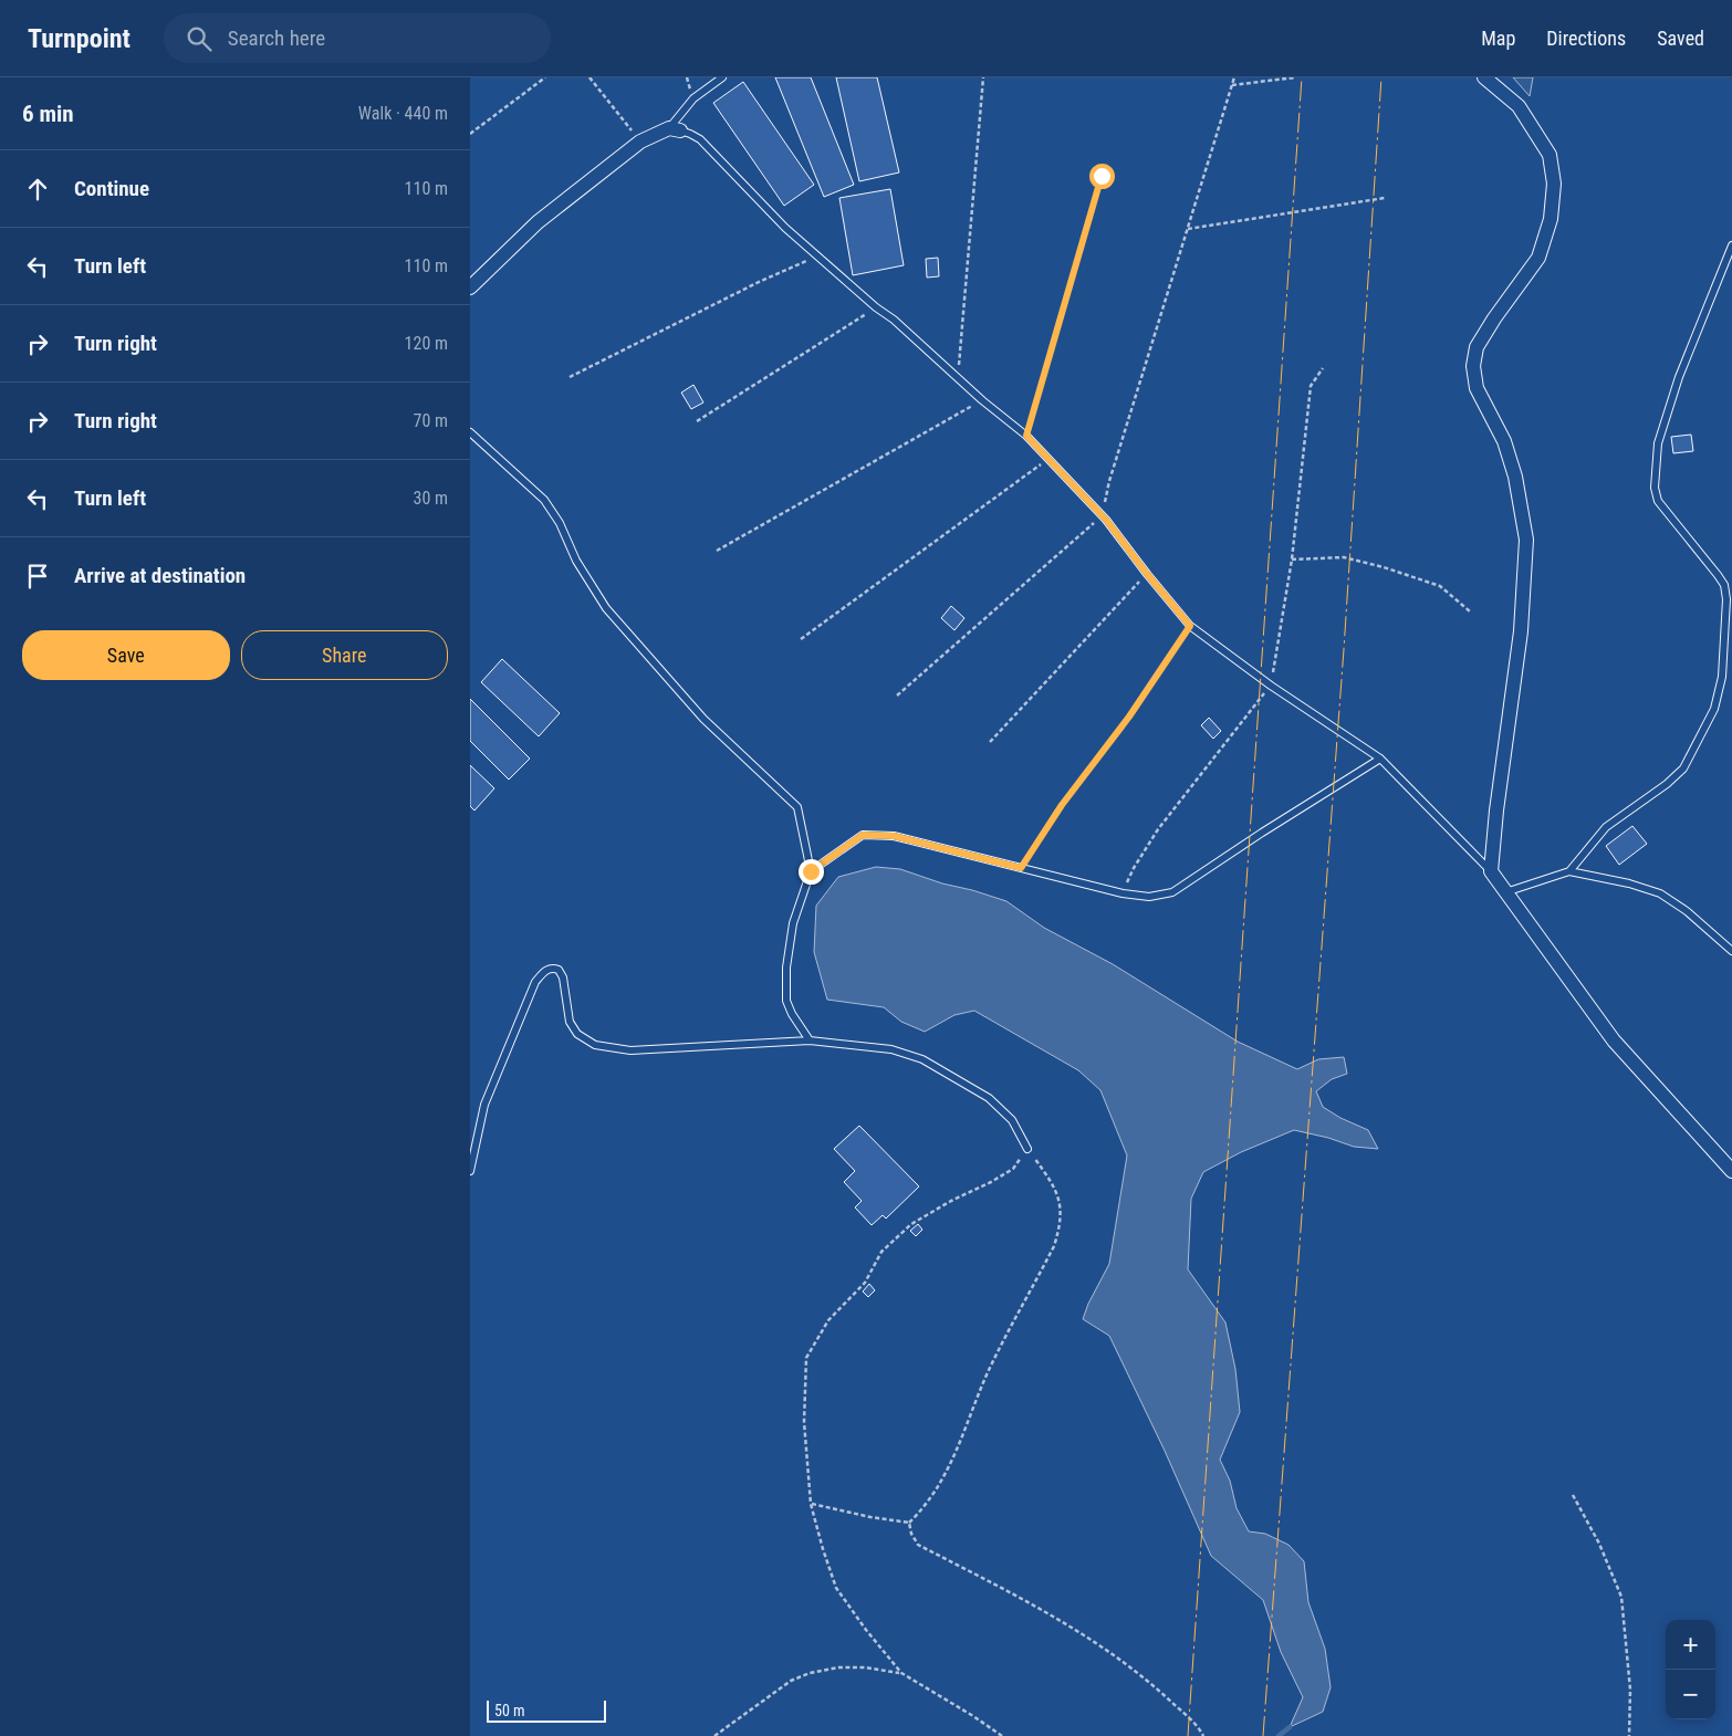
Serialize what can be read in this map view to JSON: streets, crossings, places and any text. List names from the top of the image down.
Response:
{
  "scale_bar": "50 m",
  "page": {
    "header": "Turnpoint",
    "search": "Search here",
    "nav": ["Map", "Directions", "Saved"],
    "heading": ["6 min", "Walk · 440 m"],
    "list": [
      ["Continue", "110 m"],
      ["Turn left", "110 m"],
      ["Turn right", "120 m"],
      ["Turn right", "70 m"],
      ["Turn left", "30 m"],
      "Arrive at destination"
    ],
    "buttons": ["Save", "Share"],
    "map_buttons": ["+", "−"],
    "scale": "50 m"
  }
}
